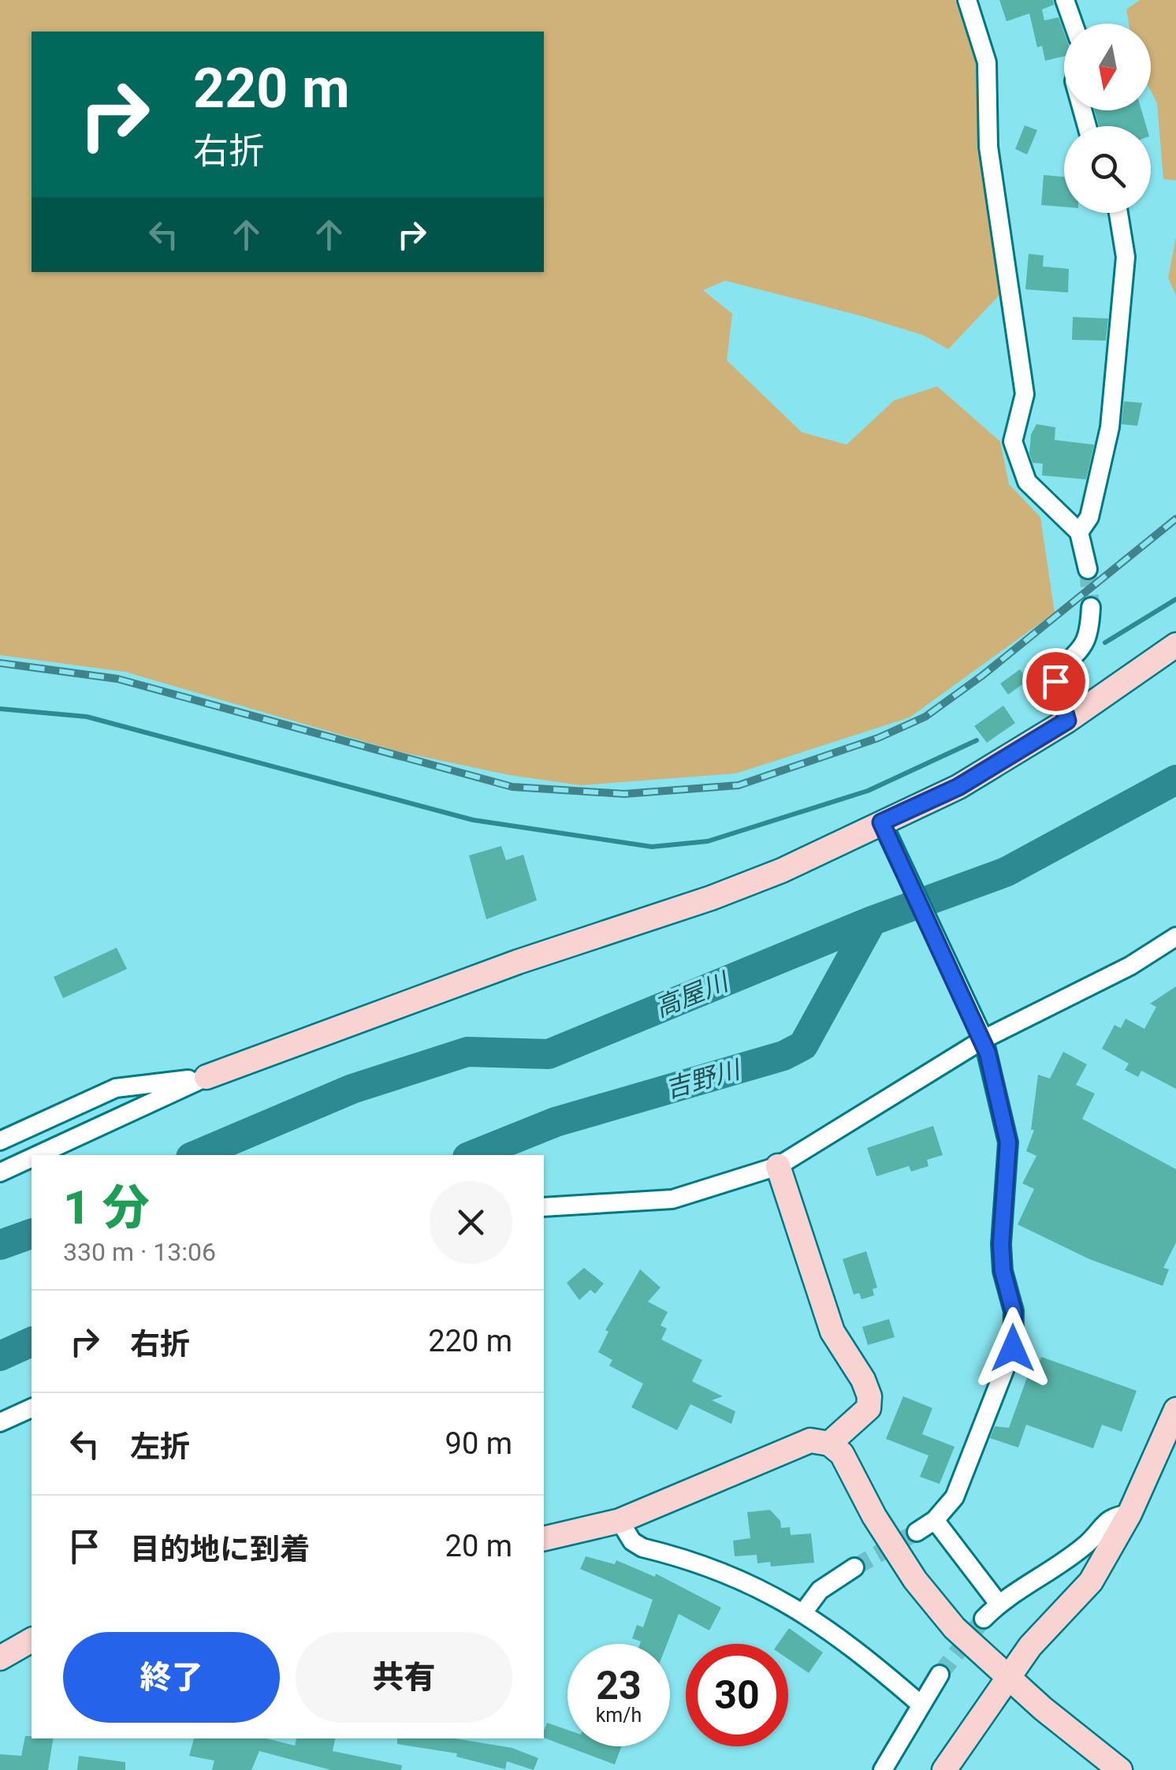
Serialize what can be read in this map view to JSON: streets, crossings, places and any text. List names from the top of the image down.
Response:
{
  "water": ["高屋川", "吉野川"],
  "north": "bottom",
  "page": {
    "turn": ["220 m", "右折"],
    "heading": ["1 分", "330 m · 13:06"],
    "list": [
      {
        "name": "右折",
        "value": "220 m"
      },
      {
        "name": "左折",
        "value": "90 m"
      },
      {
        "name": "目的地に到着",
        "value": "20 m"
      }
    ],
    "buttons": ["終了", "共有"],
    "speed": "23 km/h",
    "limit": "30"
  }
}
